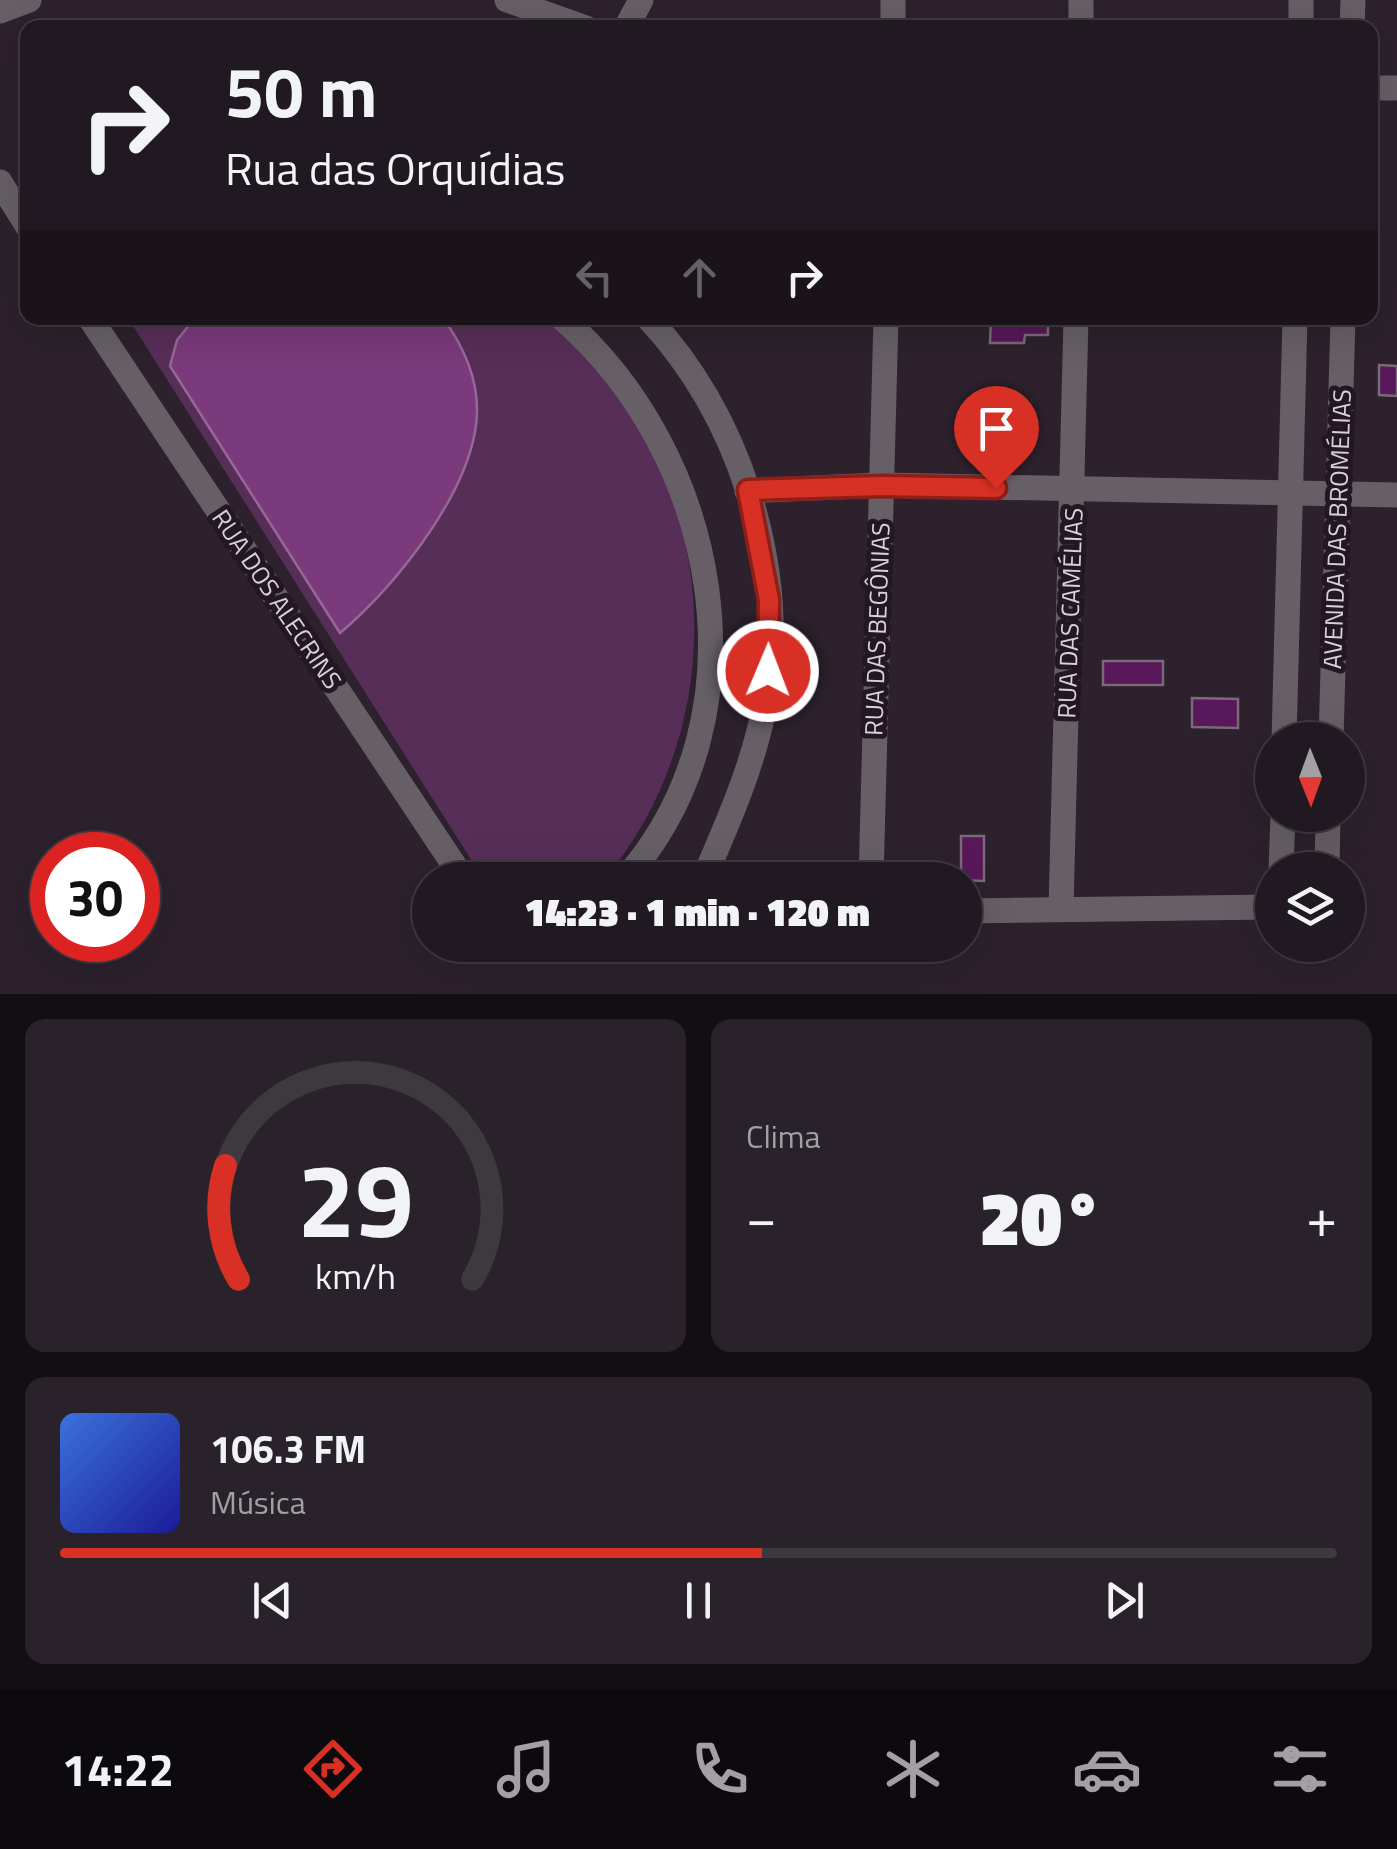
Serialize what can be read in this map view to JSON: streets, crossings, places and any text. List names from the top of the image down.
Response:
{
  "streets": {
    "street": [
      "AVENIDA DAS BROMÉLIAS",
      "RUA DOS ALECRINS",
      "RUA DAS CAMÉLIAS",
      "RUA DAS BEGÔNIAS"
    ]
  },
  "north": "bottom",
  "page": {
    "turn": ["50 m", "Rua das Orquídias"],
    "limit": "30",
    "trip": "14:23 · 1 min · 120 m",
    "tile": "Clima",
    "heat": ["−", "20°", "+"],
    "song": ["106.3 FM", "Música"],
    "tabs": "14:22",
    "gauge": ["29", "km/h"]
  }
}
